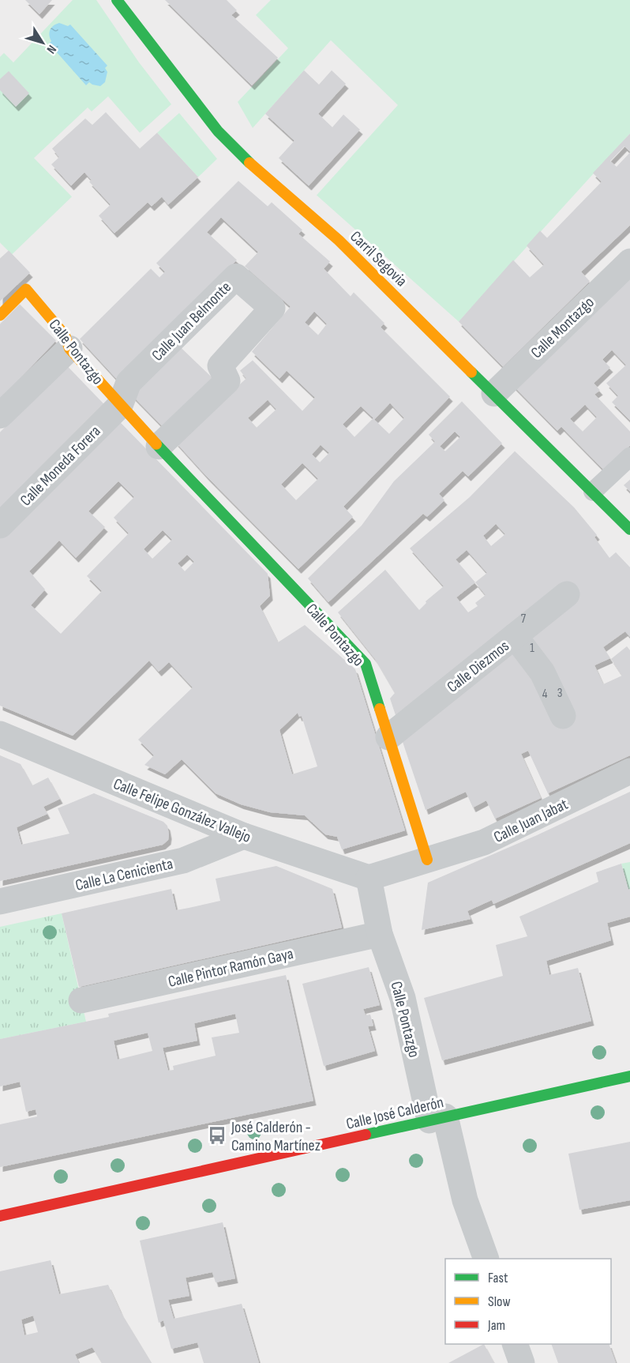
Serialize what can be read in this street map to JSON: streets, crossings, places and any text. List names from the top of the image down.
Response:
{
  "streets": {
    "street": [
      "Carril Segovia",
      "Calle Juan Belmonte",
      "Calle Montazgo",
      "Calle Pontazgo",
      "Calle Moneda Forera",
      "Calle Diezmos",
      "Calle Felipe González Vallejo",
      "Calle Juan Jabat",
      "Calle La Cenicienta",
      "Calle Pintor Ramón Gaya",
      "Calle José Calderón"
    ]
  },
  "crossings": [
    ["Carril Segovia", "Calle Montazgo"],
    ["Calle Juan Belmonte", "Calle Pontazgo"],
    ["Calle Juan Belmonte", "Calle Moneda Forera"],
    ["Calle Pontazgo", "Calle Moneda Forera"],
    ["Calle Pontazgo", "Calle Diezmos"],
    ["Calle Pontazgo", "Calle Felipe González Vallejo"],
    ["Calle Pontazgo", "Calle Juan Jabat"],
    ["Calle Pontazgo", "Calle Pintor Ramón Gaya"],
    ["Calle Pontazgo", "Calle José Calderón"],
    ["Calle Felipe González Vallejo", "Calle La Cenicienta"]
  ],
  "places": {
    "bus stop": ["José Calderón - Camino Martínez"]
  },
  "house_numbers": [
    "7",
    "1",
    "3",
    "4"
  ],
  "legend": ["Fast", "Slow", "Jam"],
  "north": "bottom right"
}
